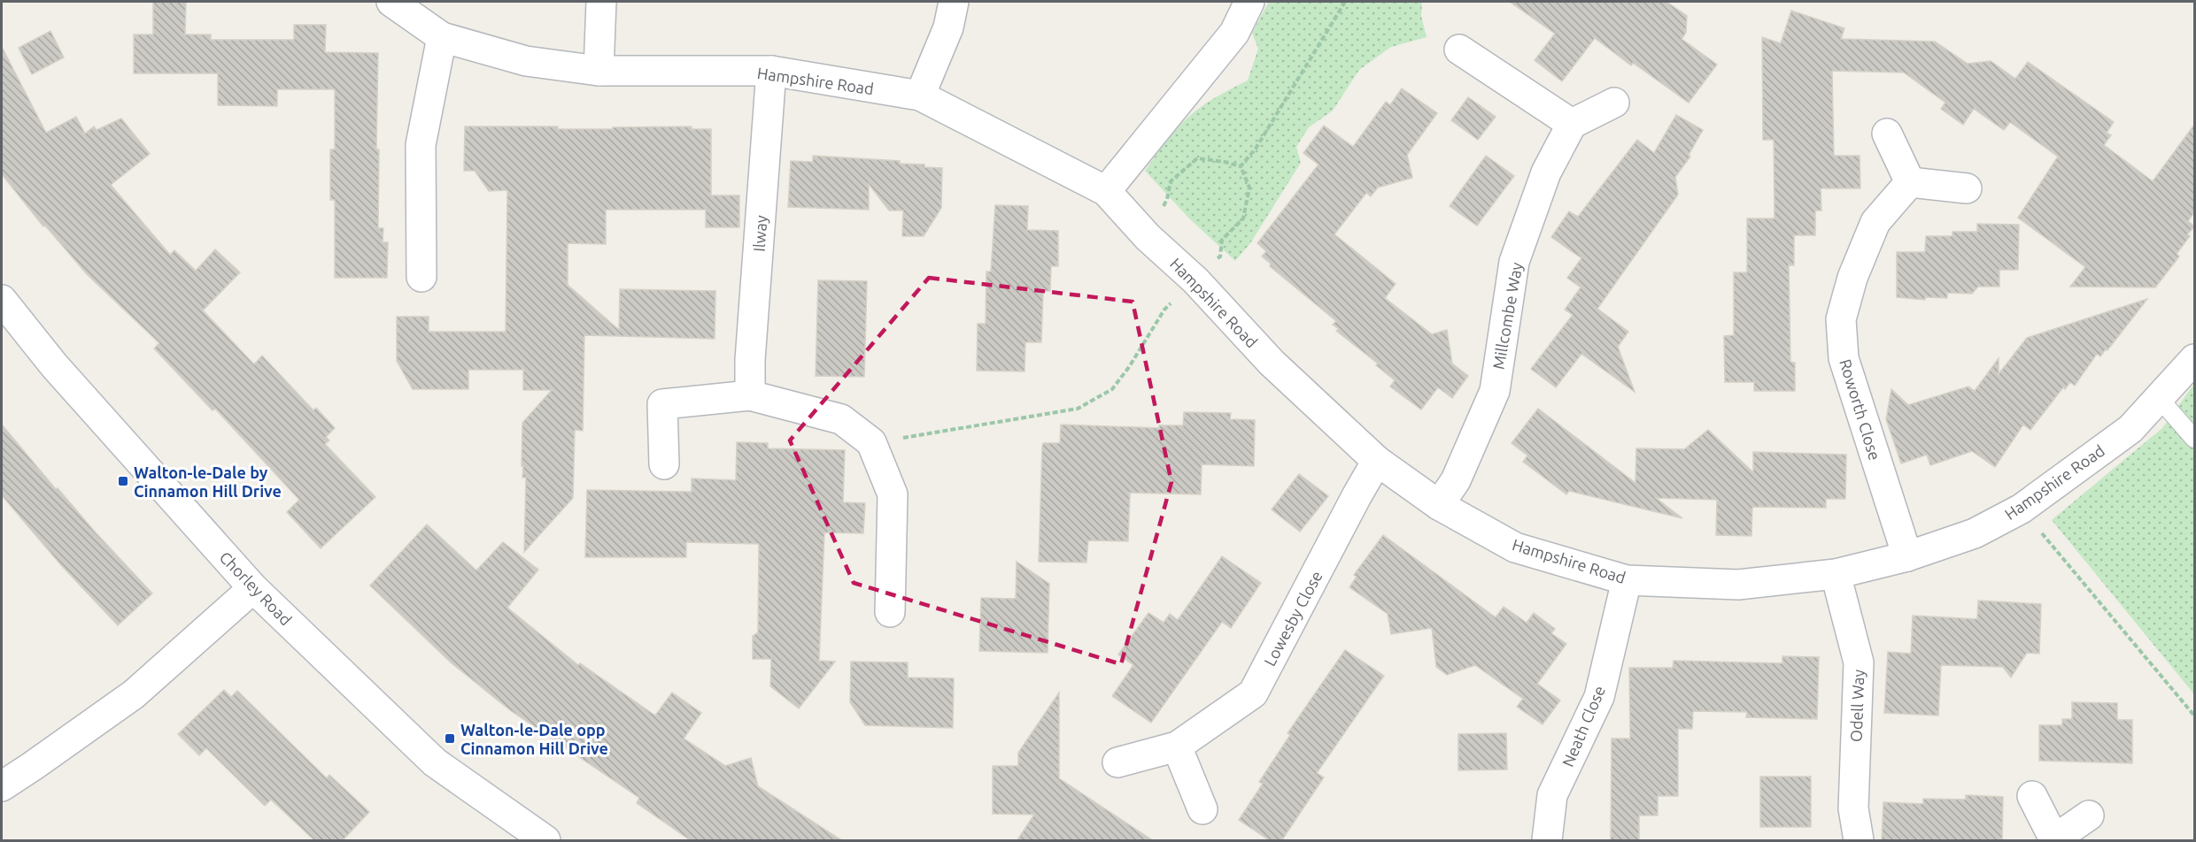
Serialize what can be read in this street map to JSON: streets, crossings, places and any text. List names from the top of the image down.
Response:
{
  "streets": {
    "street": [
      "Hampshire Road",
      "Ilway",
      "Millcombe Way",
      "Roworth Close",
      "Chorley Road",
      "Lowesby Close",
      "Odell Way",
      "Neath Close"
    ]
  },
  "crossings": [
    ["Hampshire Road", "Ilway"],
    ["Hampshire Road", "Millcombe Way"],
    ["Hampshire Road", "Roworth Close"],
    ["Hampshire Road", "Lowesby Close"],
    ["Hampshire Road", "Odell Way"],
    ["Hampshire Road", "Neath Close"]
  ],
  "places": {
    "transit": ["Walton-le-Dale by Cinnamon Hill Drive", "Walton-le-Dale opp Cinnamon Hill Drive"]
  }
}
